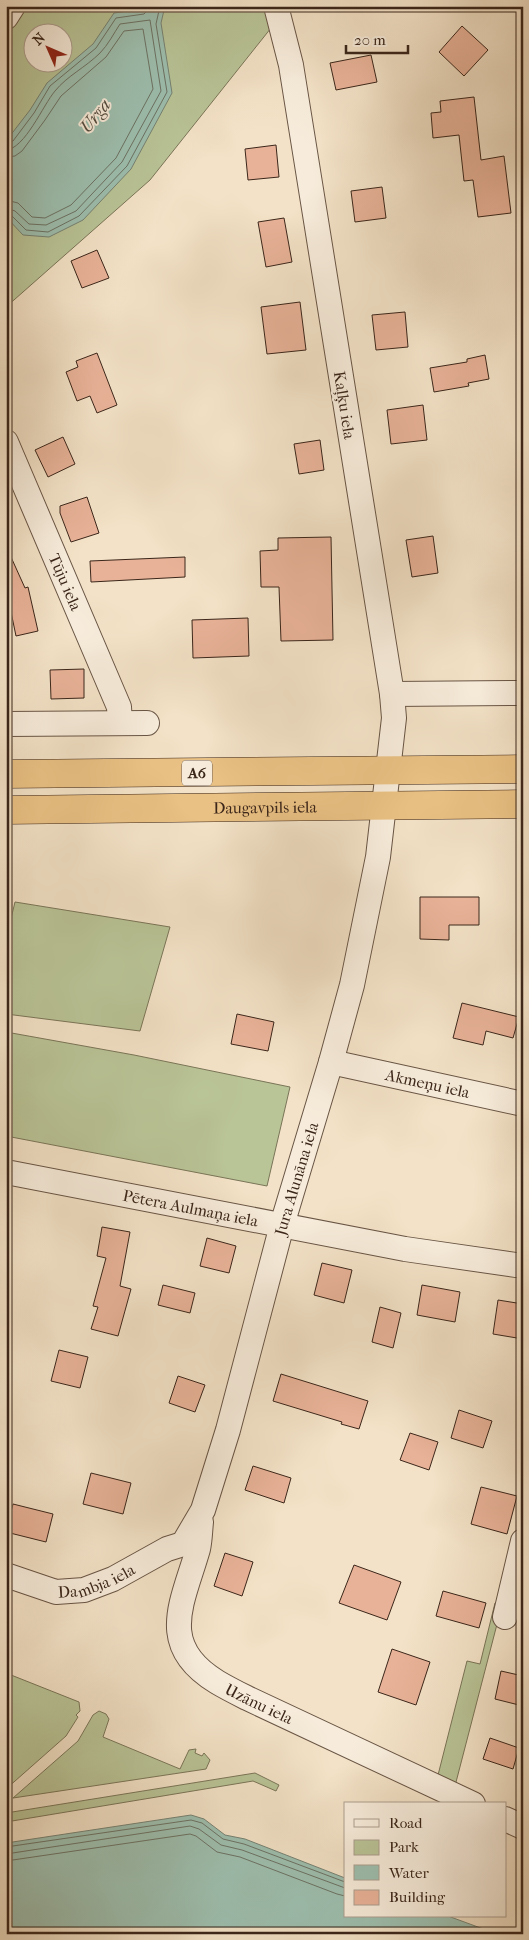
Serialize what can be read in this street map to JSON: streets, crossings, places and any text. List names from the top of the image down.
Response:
{
  "streets": {
    "highway": ["A6", "Daugavpils iela"],
    "street": [
      "Kaļķu iela",
      "Tūju iela",
      "Akmeņu iela",
      "Jura Alunāna iela",
      "Pētera Aulmaņa iela",
      "Dambja iela",
      "Uzānu iela"
    ]
  },
  "crossings": [
    ["Kaļķu iela", "A6"],
    ["Kaļķu iela", "Daugavpils iela"],
    ["Kaļķu iela", "Jura Alunāna iela"],
    ["Daugavpils iela", "Jura Alunāna iela"],
    ["Akmeņu iela", "Jura Alunāna iela"],
    ["Jura Alunāna iela", "Pētera Aulmaņa iela"],
    ["Jura Alunāna iela", "Dambja iela"],
    ["Jura Alunāna iela", "Uzānu iela"]
  ],
  "water": ["Urga"],
  "legend": [
    "Road",
    "Park",
    "Water",
    "Building"
  ],
  "scale_bar": "20 m",
  "north": "top left"
}
